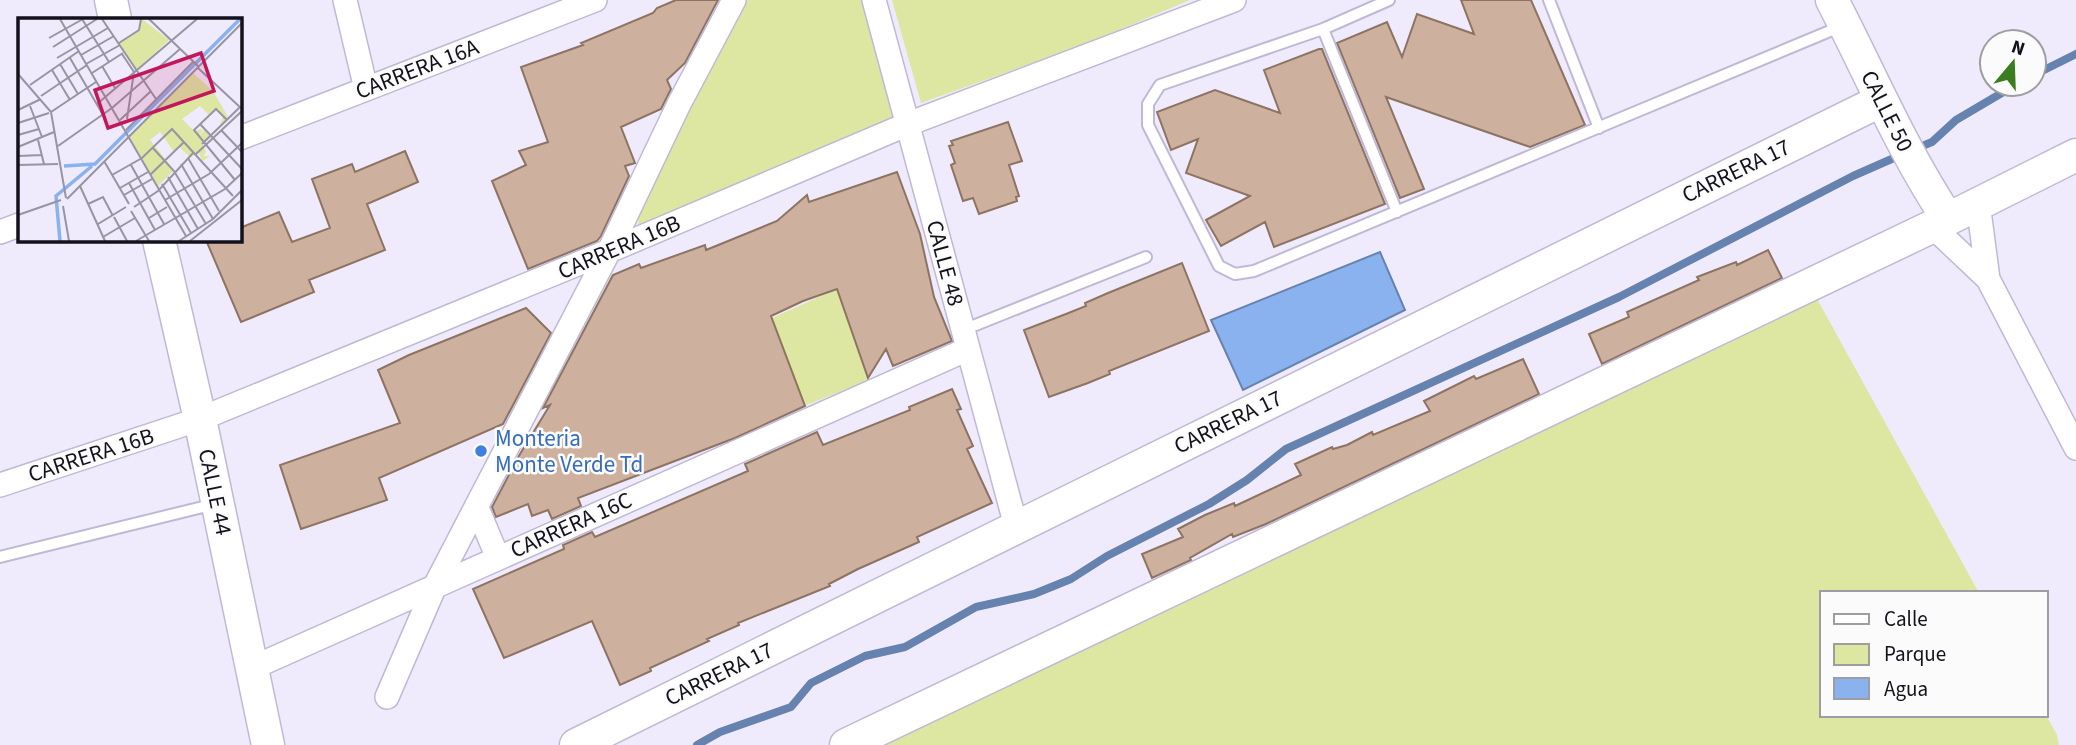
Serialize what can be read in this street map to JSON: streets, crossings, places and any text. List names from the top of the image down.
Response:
{
  "streets": {
    "street": [
      "CARRERA 16A",
      "CALLE 50",
      "CARRERA 17",
      "CARRERA 16B",
      "CALLE 48",
      "CALLE 44",
      "CARRERA 16C"
    ]
  },
  "crossings": [
    ["CALLE 50", "CARRERA 17"],
    ["CARRERA 17", "CALLE 48"],
    ["CARRERA 16B", "CALLE 48"],
    ["CARRERA 16B", "CALLE 44"],
    ["CALLE 48", "CARRERA 16C"],
    ["CALLE 44", "CARRERA 16C"]
  ],
  "places": ["Monteria Monte Verde Td"],
  "legend": ["Calle", "Parque", "Agua"],
  "north": "top"
}
